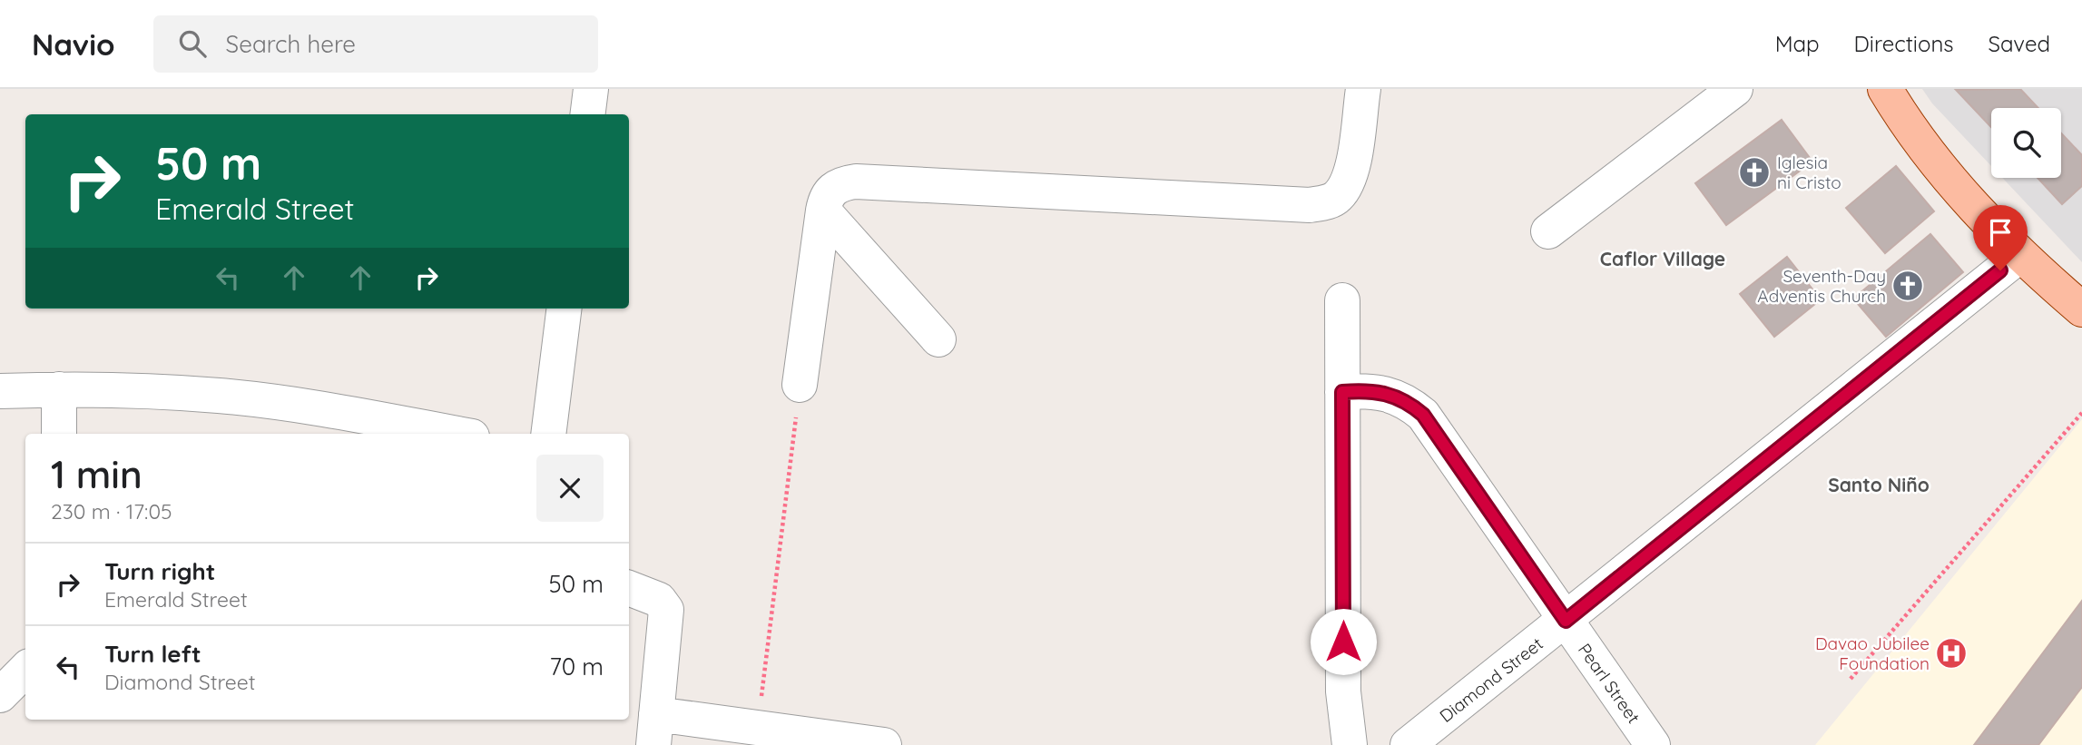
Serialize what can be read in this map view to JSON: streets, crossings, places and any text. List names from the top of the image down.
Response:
{
  "streets": {
    "street": ["Diamond Street", "Pearl Street"]
  },
  "crossings": [
    ["Diamond Street", "Pearl Street"]
  ],
  "districts": ["Caflor Village", "Santo Niño"],
  "places": {
    "church": ["Iglesia ni Cristo", "Seventh-Day Adventis Church"],
    "hospital": ["Davao Jubilee Foundation"]
  },
  "page": {
    "header": "Navio",
    "search": "Search here",
    "nav": ["Map", "Directions", "Saved"],
    "turn": ["50 m", "Emerald Street"],
    "heading": ["1 min", "230 m · 17:05"],
    "list": [
      {
        "name": "Turn right",
        "note": "Emerald Street",
        "value": "50 m"
      },
      {
        "name": "Turn left",
        "note": "Diamond Street",
        "value": "70 m"
      }
    ]
  }
}
